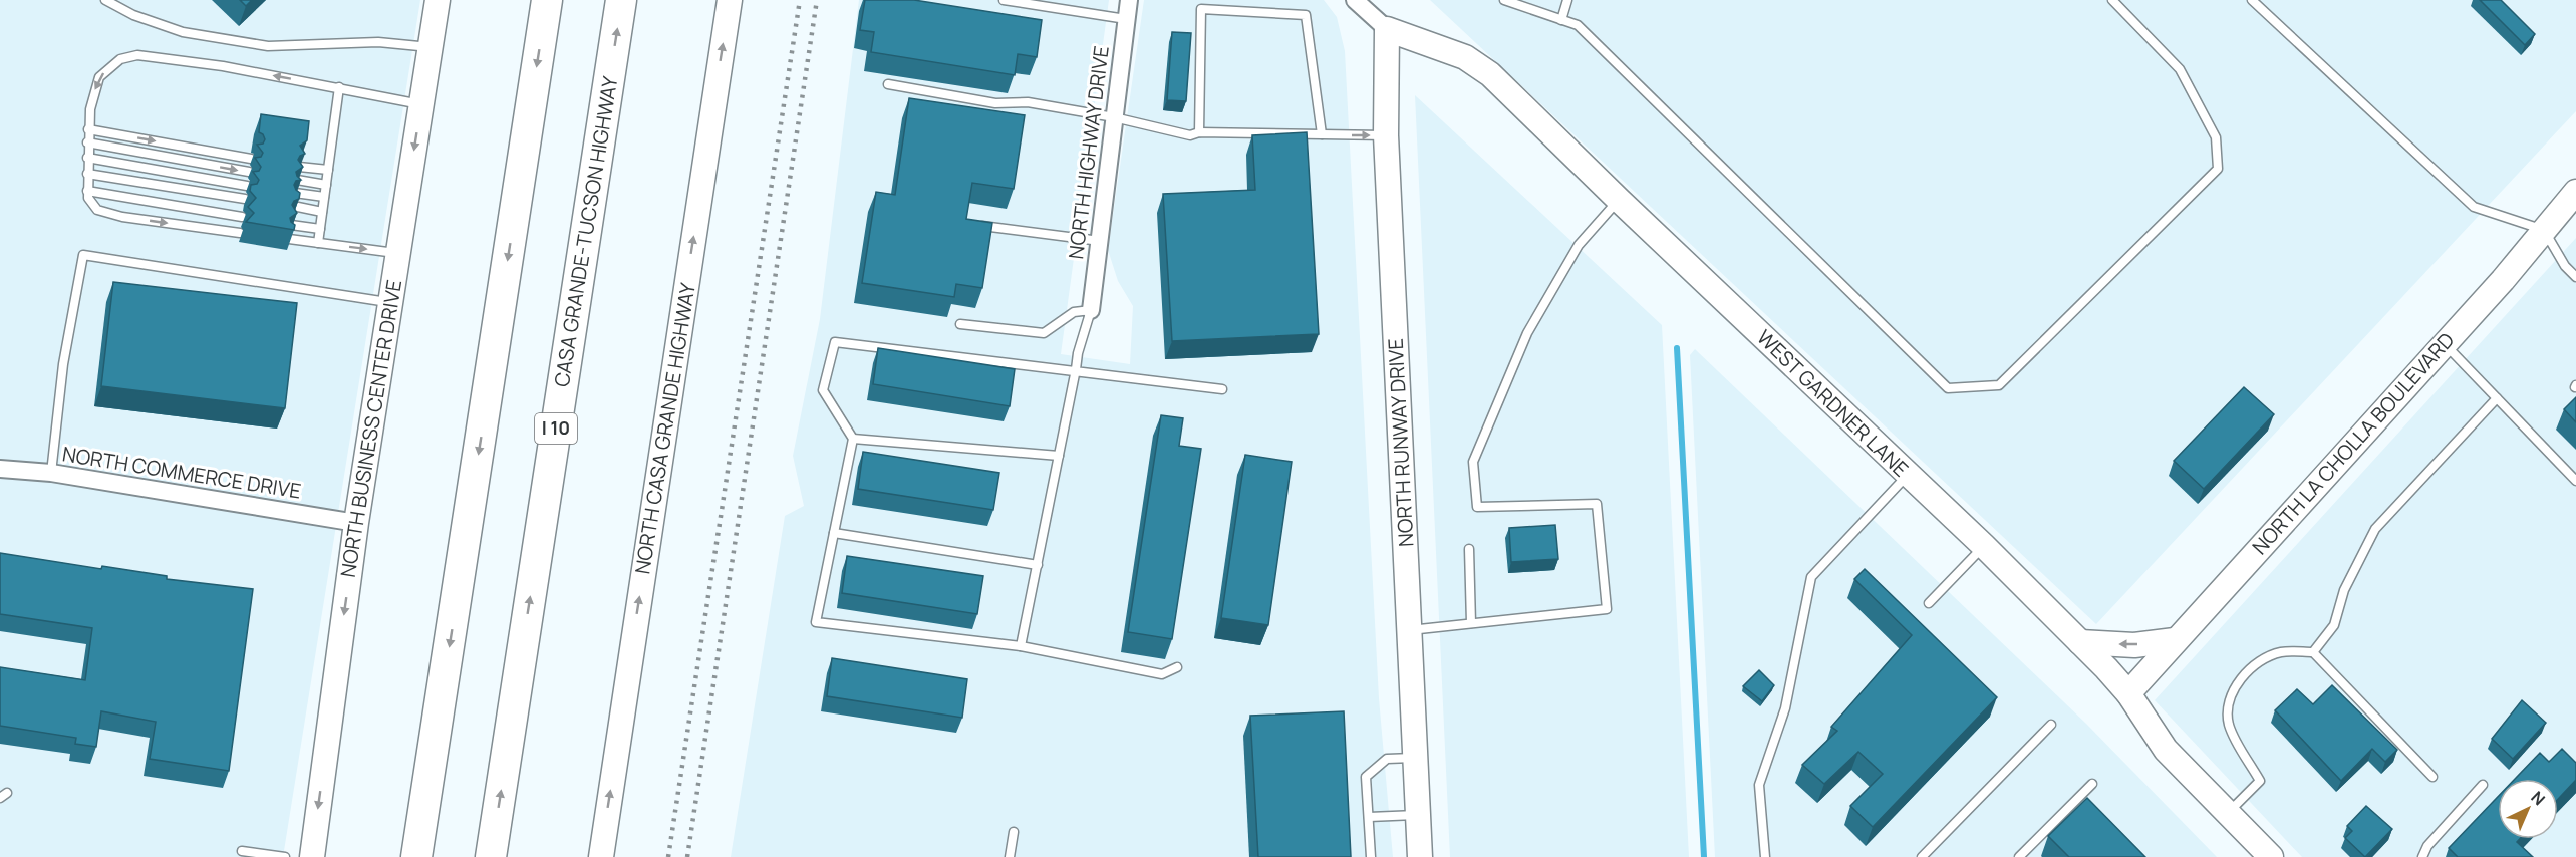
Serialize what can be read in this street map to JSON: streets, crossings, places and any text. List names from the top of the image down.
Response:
{
  "streets": {
    "highway": ["CASA GRANDE-TUCSON HIGHWAY", "I 10"],
    "street": [
      "NORTH HIGHWAY DRIVE",
      "WEST GARDNER LANE",
      "NORTH BUSINESS CENTER DRIVE",
      "NORTH CASA GRANDE HIGHWAY",
      "NORTH RUNWAY DRIVE",
      "NORTH LA CHOLLA BOULEVARD",
      "NORTH COMMERCE DRIVE"
    ]
  },
  "crossings": [
    ["WEST GARDNER LANE", "NORTH RUNWAY DRIVE"],
    ["WEST GARDNER LANE", "NORTH LA CHOLLA BOULEVARD"],
    ["NORTH BUSINESS CENTER DRIVE", "NORTH COMMERCE DRIVE"]
  ],
  "one_way": ["NORTH BUSINESS CENTER DRIVE", "NORTH CASA GRANDE HIGHWAY"],
  "north": "top right"
}
